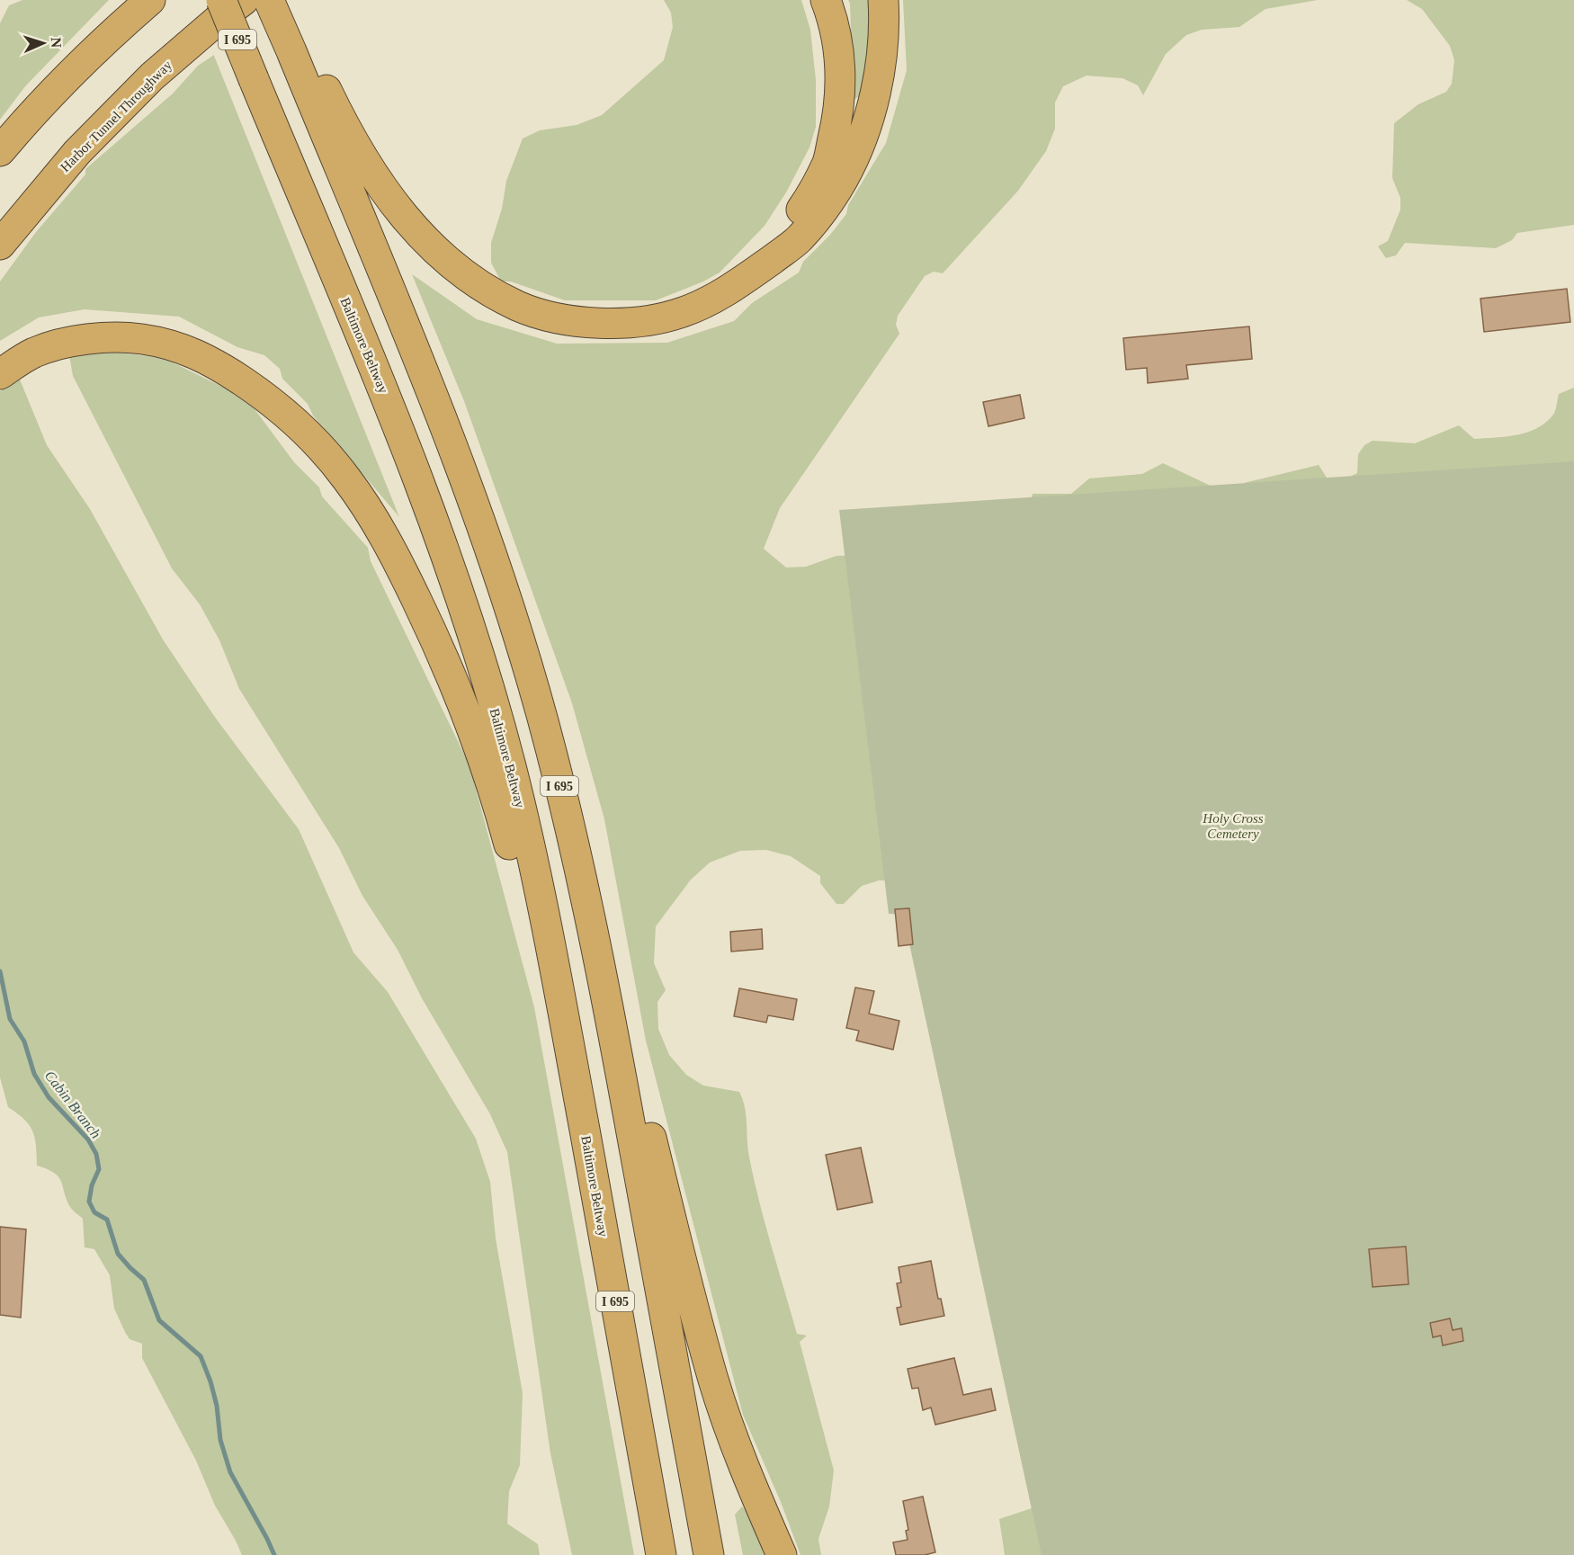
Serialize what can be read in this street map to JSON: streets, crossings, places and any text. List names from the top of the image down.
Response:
{
  "streets": {
    "highway": ["I 695", "Harbor Tunnel Throughway", "Baltimore Beltway"]
  },
  "water": ["Cabin Branch"],
  "parks": ["Holy Cross Cemetery"],
  "north": "right"
}
